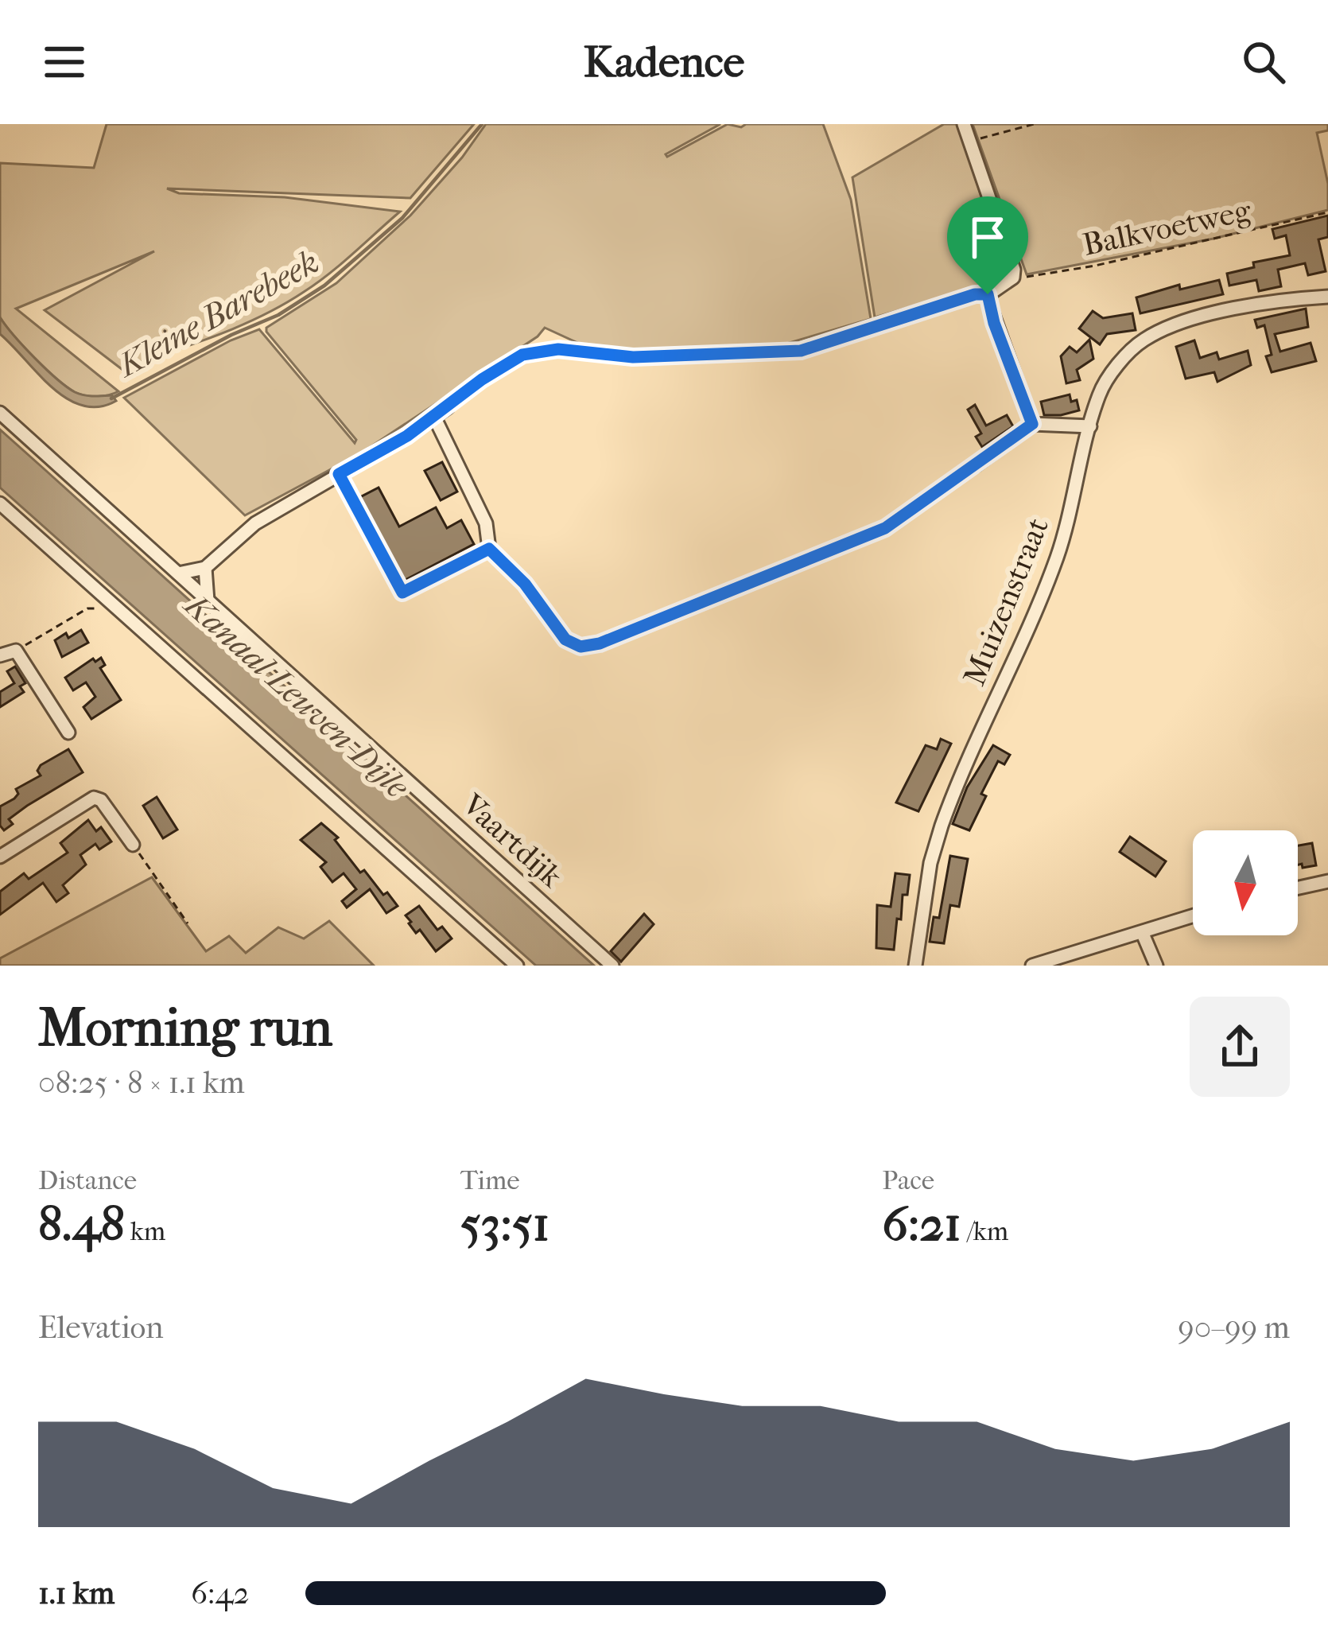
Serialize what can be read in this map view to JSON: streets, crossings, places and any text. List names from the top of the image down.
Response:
{
  "streets": {
    "street": ["Muizenstraat", "Vaartdijk"],
    "path": ["Balkvoetweg"]
  },
  "water": ["Kleine Barebeek", "Kanaal Leuven-Dijle"],
  "north": "bottom",
  "page": {
    "header": "Kadence",
    "heading": ["Morning run", "08:25 · 8 × 1.1 km"],
    "stats": [
      ["Distance", "8.48 km"],
      ["Time", "53:51"],
      ["Pace", "6:21 /km"]
    ],
    "chart": ["Elevation", "90–99 m"],
    "list": [
      {
        "name": "1.1 km",
        "note": "6:42"
      }
    ]
  }
}
